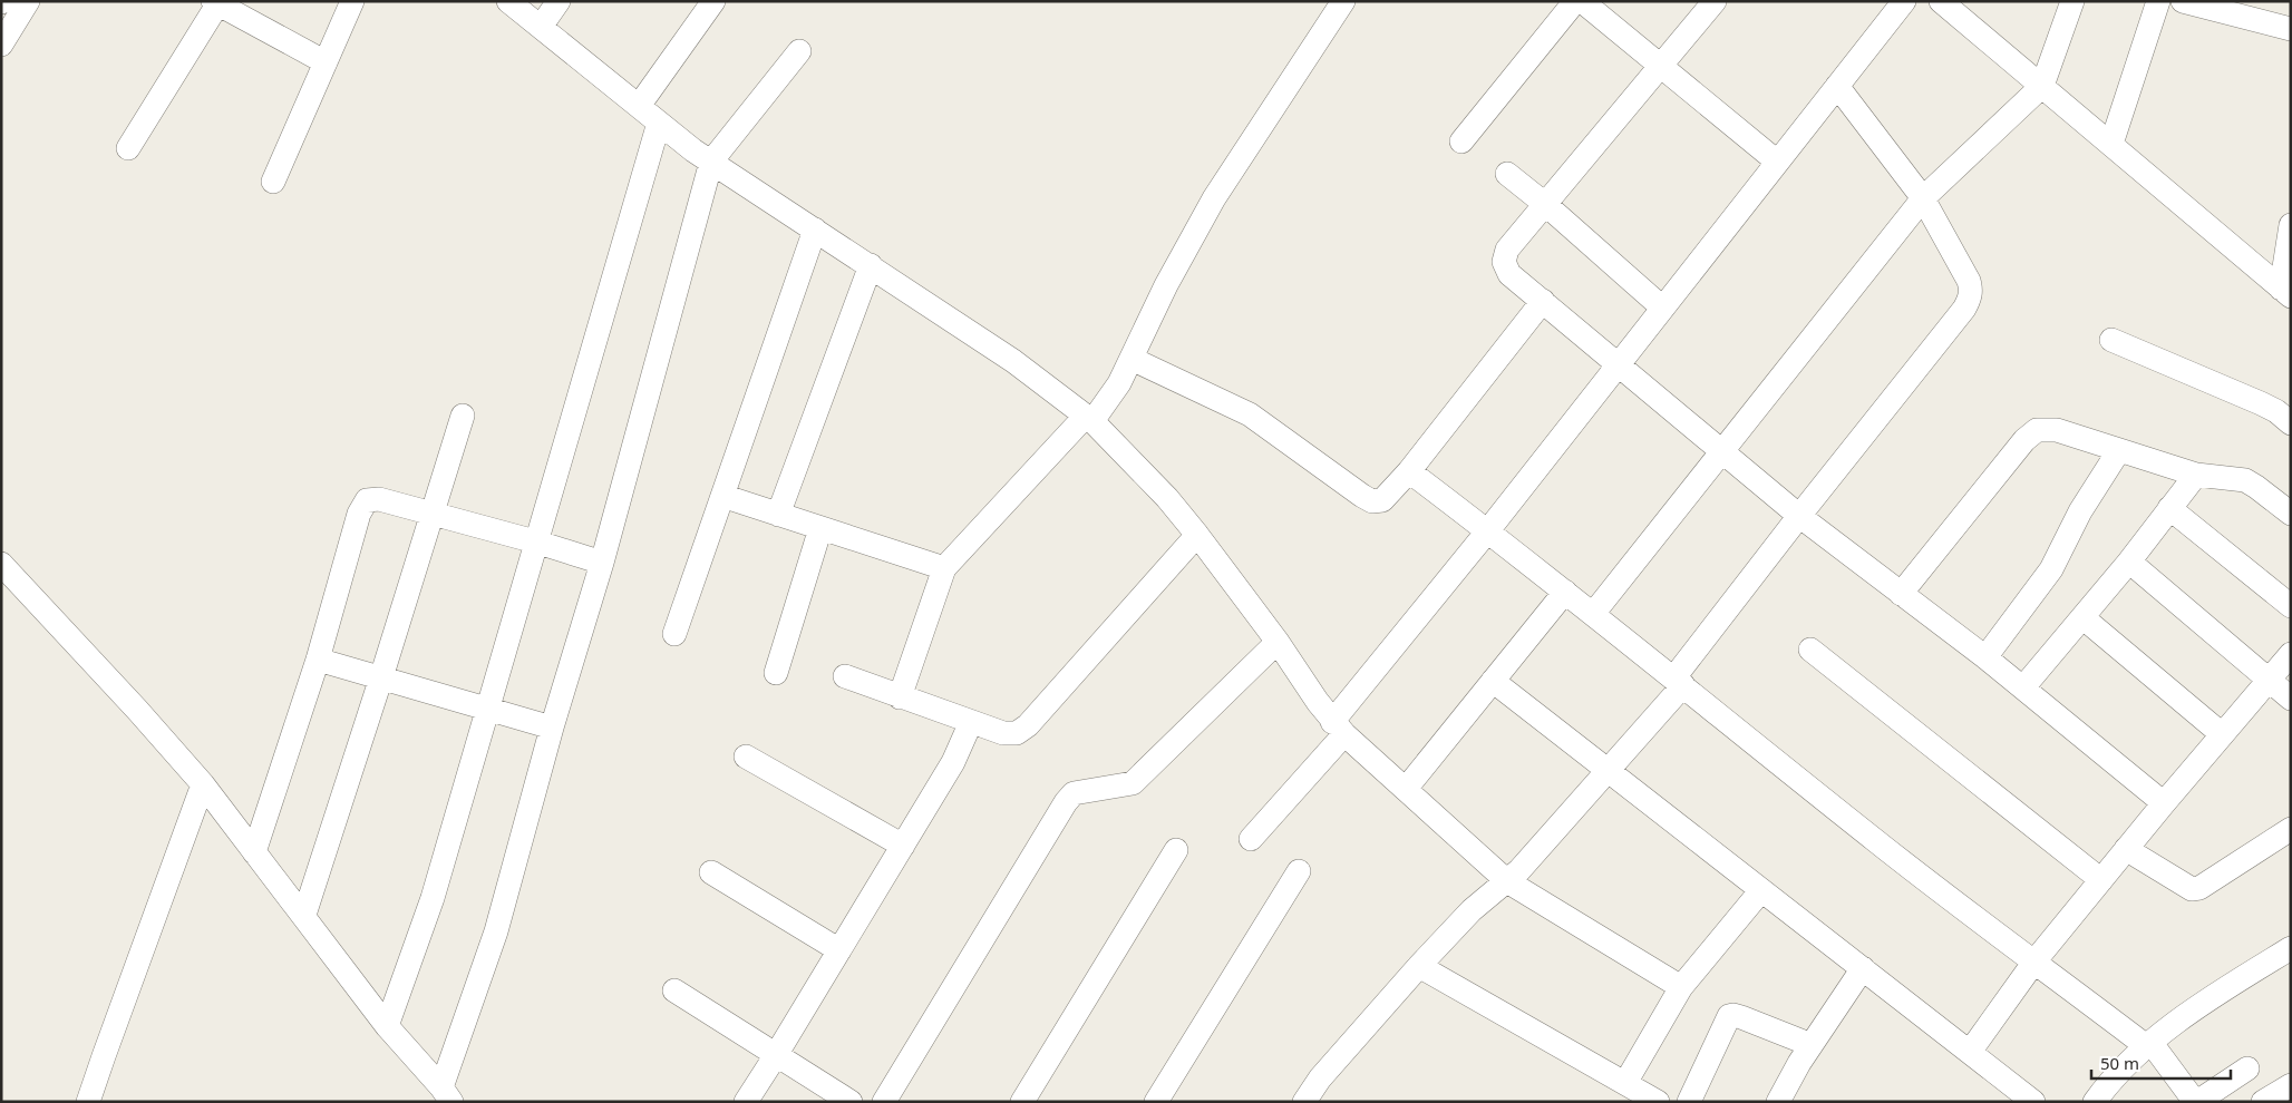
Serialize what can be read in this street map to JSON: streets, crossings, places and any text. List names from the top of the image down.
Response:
{
  "scale_bar": "50 m"
}
